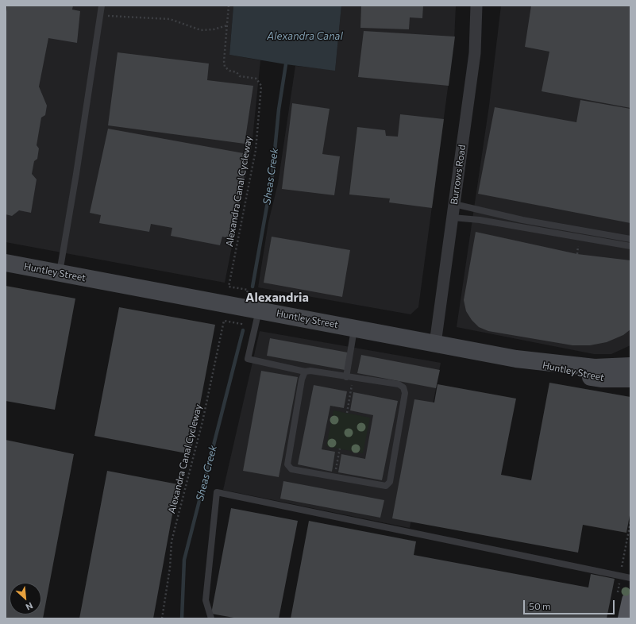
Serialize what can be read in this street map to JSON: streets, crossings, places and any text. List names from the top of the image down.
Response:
{
  "streets": {
    "main road": ["Huntley Street"],
    "street": ["Burrows Road"],
    "path": ["Alexandra Canal Cycleway"]
  },
  "crossings": [
    ["Burrows Road", "Huntley Street"]
  ],
  "districts": ["Alexandria"],
  "water": ["Alexandra Canal", "Sheas Creek"],
  "scale_bar": "50 m",
  "north": "bottom right"
}
